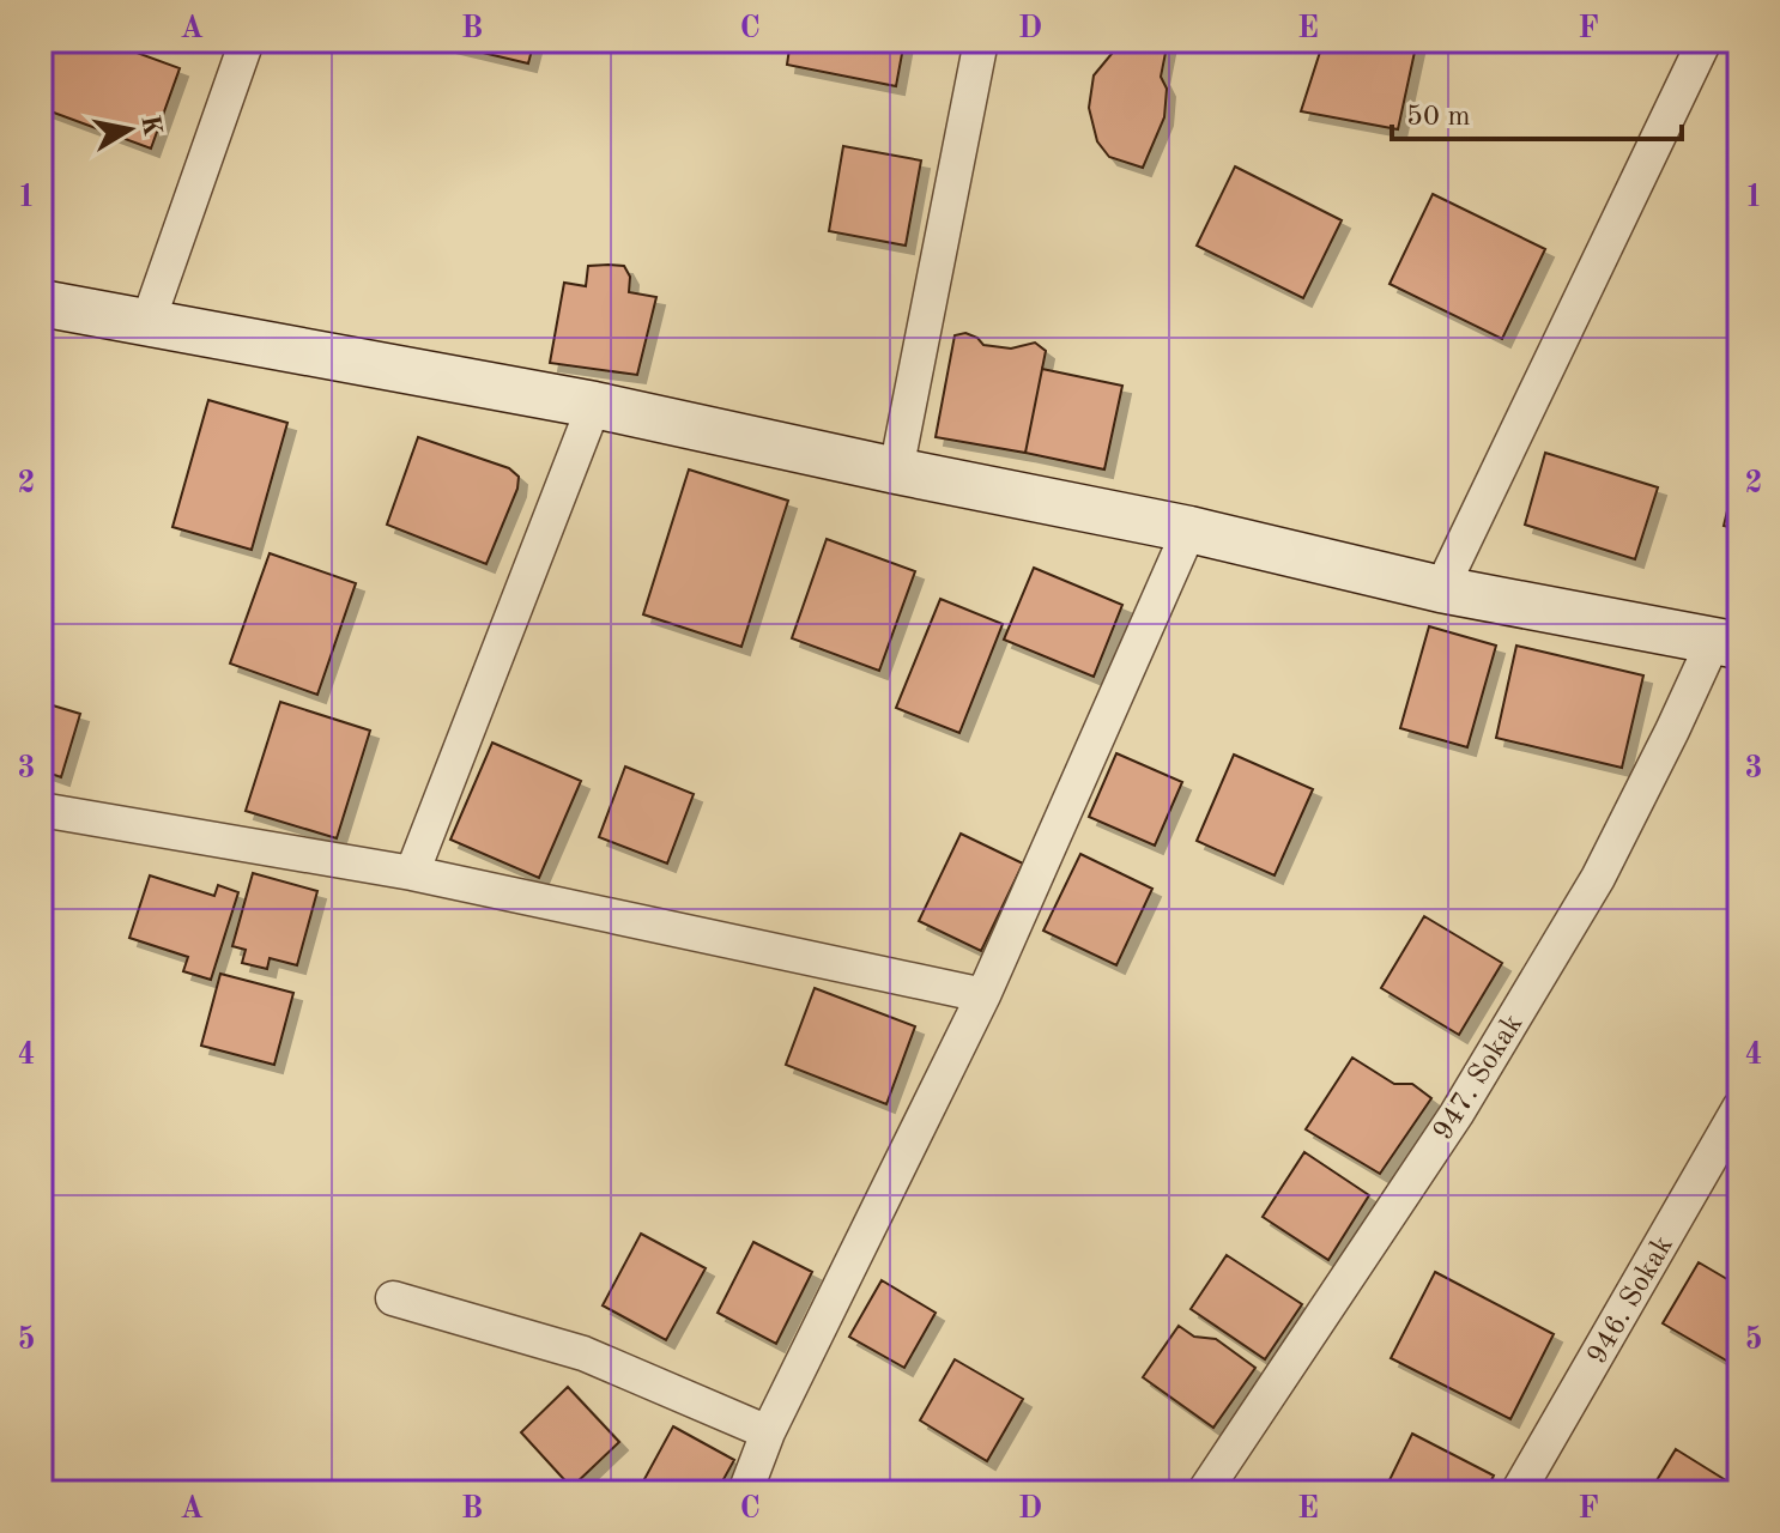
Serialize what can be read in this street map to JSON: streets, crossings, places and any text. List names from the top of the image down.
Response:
{
  "streets": {
    "street": ["947. Sokak", "946. Sokak"]
  },
  "scale_bar": "50 m",
  "north": "right",
  "grid": {
    "columns": [
      "A",
      "B",
      "C",
      "D",
      "E",
      "F"
    ],
    "rows": [
      "1",
      "2",
      "3",
      "4",
      "5"
    ]
  }
}
